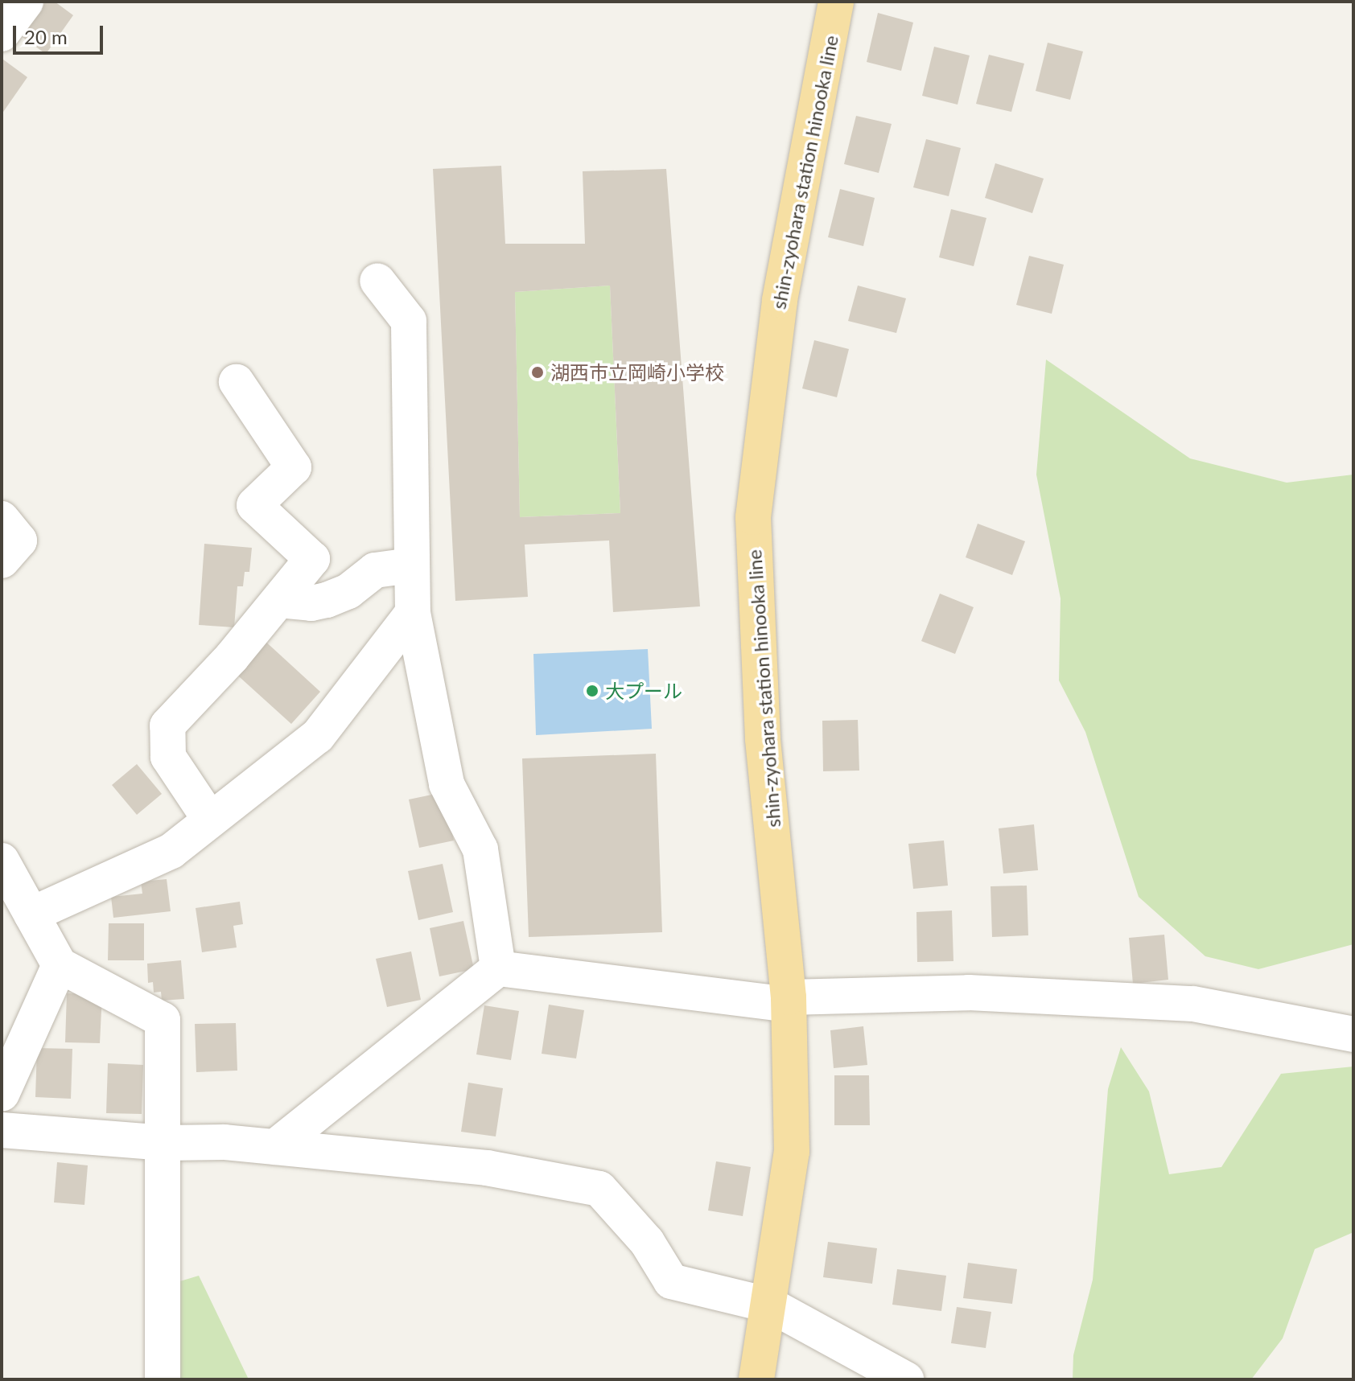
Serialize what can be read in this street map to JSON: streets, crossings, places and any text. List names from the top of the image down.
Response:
{
  "streets": {
    "main road": ["shin-zyohara station hinooka line"]
  },
  "places": ["湖西市立岡崎小学校", "大プール"],
  "scale_bar": "20 m"
}
